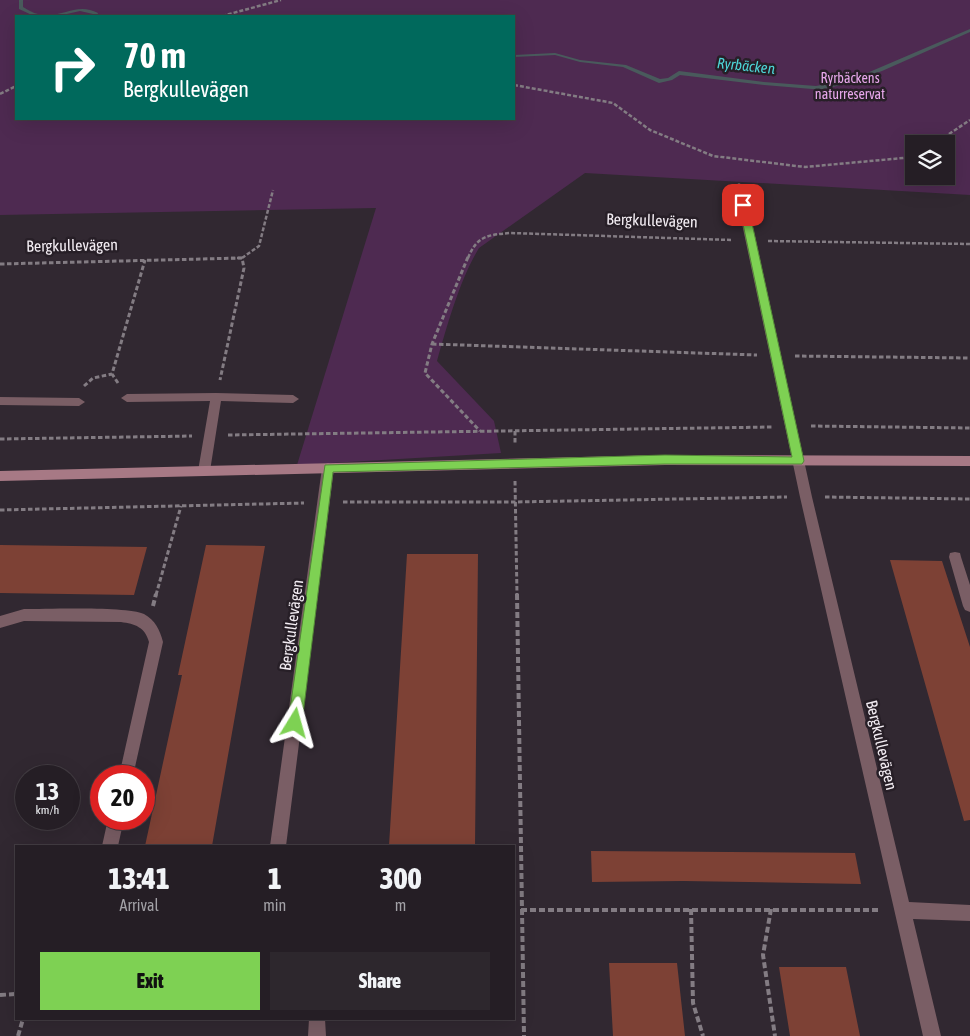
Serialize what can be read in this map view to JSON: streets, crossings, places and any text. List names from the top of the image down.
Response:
{
  "streets": {
    "street": ["Bergkullevägen"]
  },
  "water": ["Ryrbäcken"],
  "parks": ["Ryrbäckens naturreservat"],
  "page": {
    "turn": ["70 m", "Bergkullevägen"],
    "speed": "13 km/h",
    "limit": "20",
    "eta": [
      "13:41",
      "Arrival",
      "1",
      "min",
      "300",
      "m"
    ],
    "buttons": ["Exit", "Share"]
  }
}
